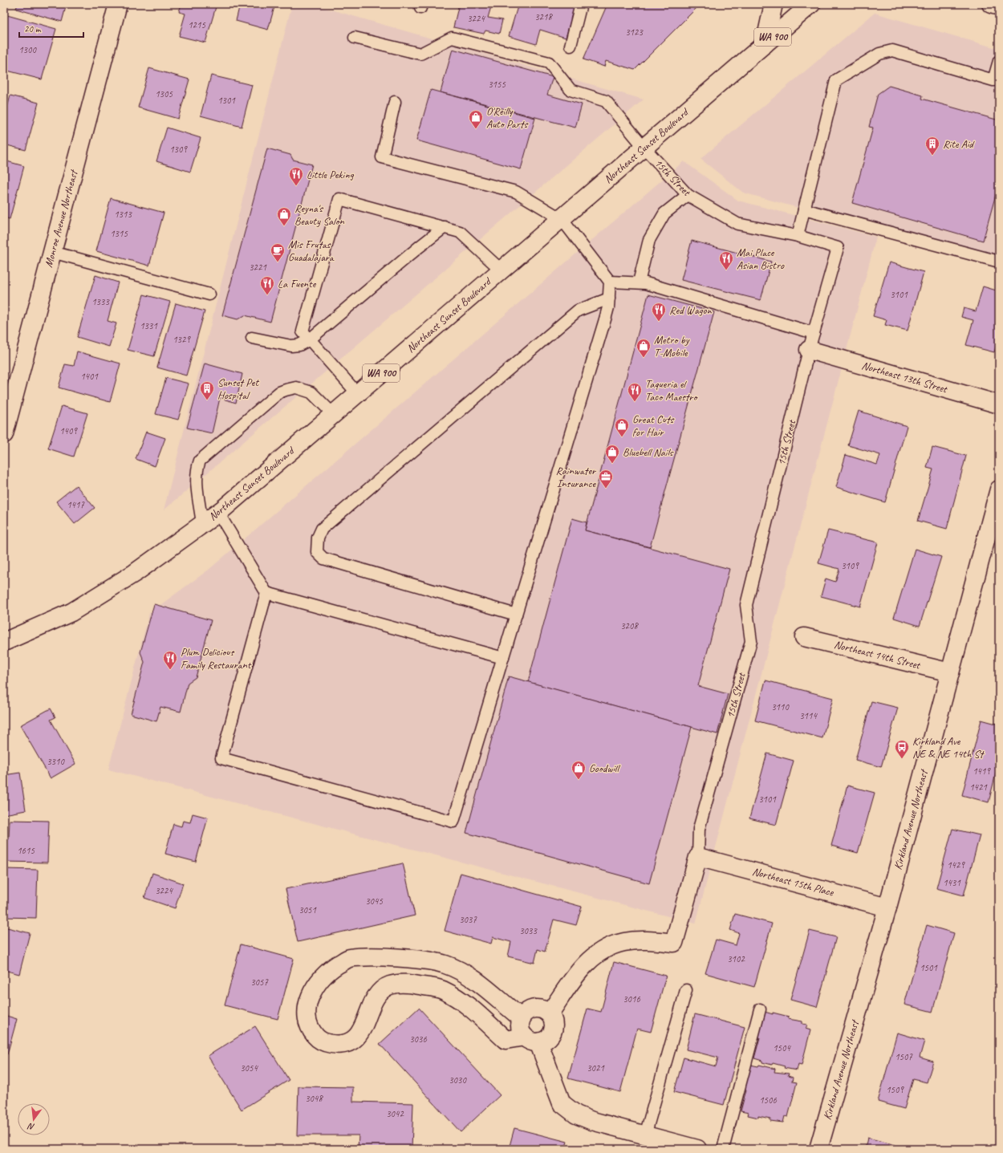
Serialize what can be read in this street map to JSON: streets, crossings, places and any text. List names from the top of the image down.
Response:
{
  "streets": {
    "street": [
      "WA 900",
      "Northeast Sunset Boulevard",
      "Monroe Avenue Northeast",
      "Northeast 13th Street",
      "Northeast 14th Street",
      "Kirkland Avenue Northeast",
      "Northeast 15th Place"
    ],
    "lane": ["15th Street"]
  },
  "crossings": [
    ["Northeast Sunset Boulevard", "15th Street"],
    ["15th Street", "Northeast 13th Street"],
    ["15th Street", "Northeast 15th Place"],
    ["Northeast 14th Street", "Kirkland Avenue Northeast"],
    ["Kirkland Avenue Northeast", "Northeast 15th Place"]
  ],
  "places": {
    "shop": [
      "O'Reilly Auto Parts",
      "Reyna's Beauty Salon",
      "Metro by T-Mobile",
      "Great Cuts for Hair",
      "Bluebell Nails",
      "Goodwill"
    ],
    "building": ["Rite Aid", "Sunset Pet Hospital"],
    "restaurant": [
      "Little Peking",
      "Mai Place Asian Bistro",
      "La Fuente",
      "Red Wagon",
      "Taqueria el Taco Maestro",
      "Plum Delicious Family Restaurant"
    ],
    "cafe": ["Mis Frutas Guadalajara"],
    "office": ["Rainwater Insurance"],
    "bus stop": ["Kirkland Ave NE & NE 14th St"]
  },
  "house_numbers": [
    "3218",
    "3224",
    "1215",
    "3123",
    "1300",
    "3155",
    "1305",
    "1301",
    "1309",
    "1313",
    "1315",
    "3221",
    "3101",
    "1333",
    "1331",
    "1329",
    "1401",
    "1409",
    "1417",
    "3109",
    "3208",
    "3110",
    "3114",
    "3310",
    "1419",
    "1421",
    "3101",
    "1615",
    "1429",
    "1431",
    "3224",
    "3045",
    "3051",
    "3037",
    "3033",
    "3102",
    "1501",
    "3057",
    "3016",
    "3036",
    "1504",
    "1507",
    "3054",
    "3021",
    "3030",
    "1509",
    "3048",
    "1506",
    "3042"
  ],
  "scale_bar": "20 m",
  "north": "bottom"
}
